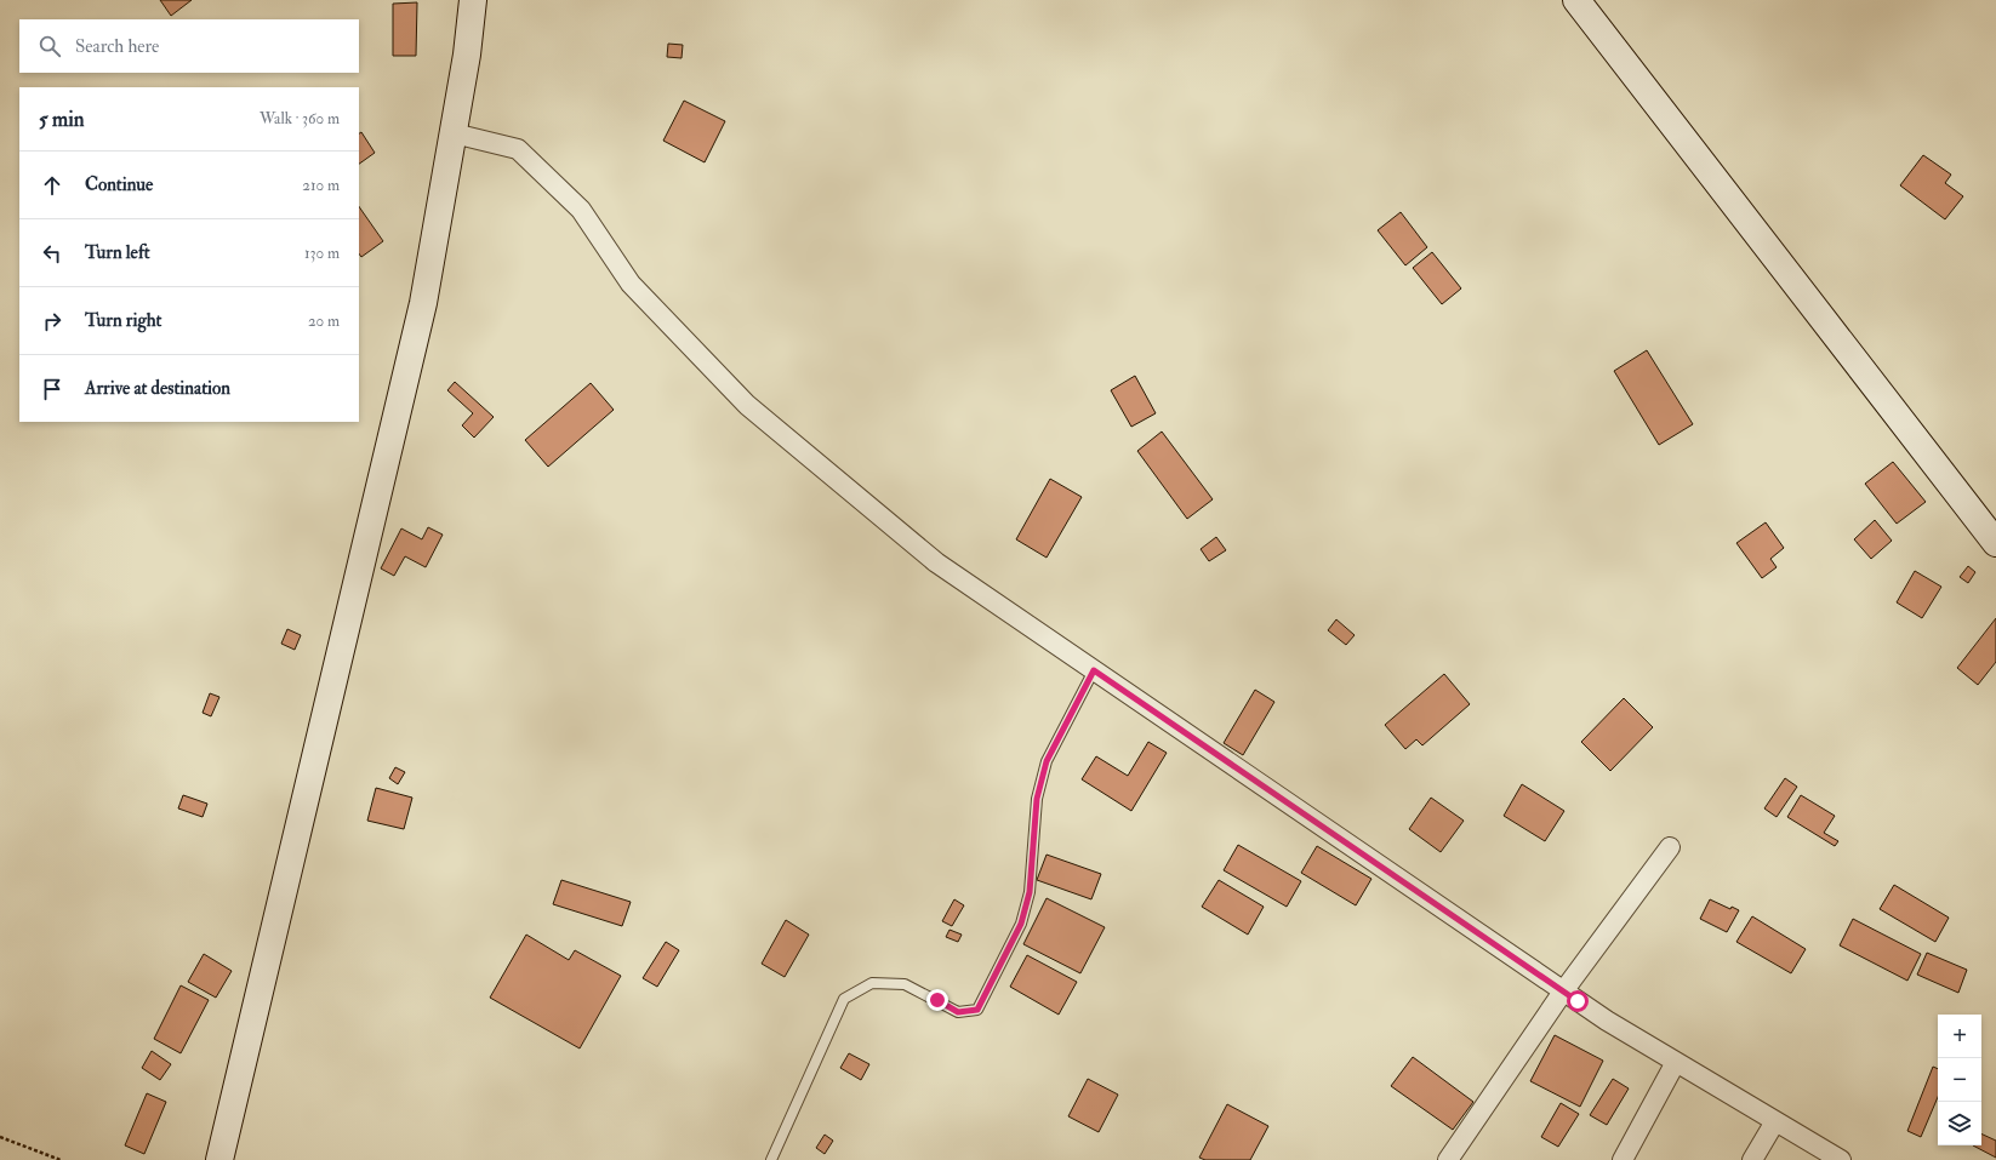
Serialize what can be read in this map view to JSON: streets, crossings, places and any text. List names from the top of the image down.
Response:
{
  "page": {
    "search": "Search here",
    "heading": ["5 min", "Walk · 360 m"],
    "list": [
      ["Continue", "210 m"],
      ["Turn left", "130 m"],
      ["Turn right", "20 m"],
      "Arrive at destination"
    ],
    "map_buttons": ["+", "−"]
  }
}
